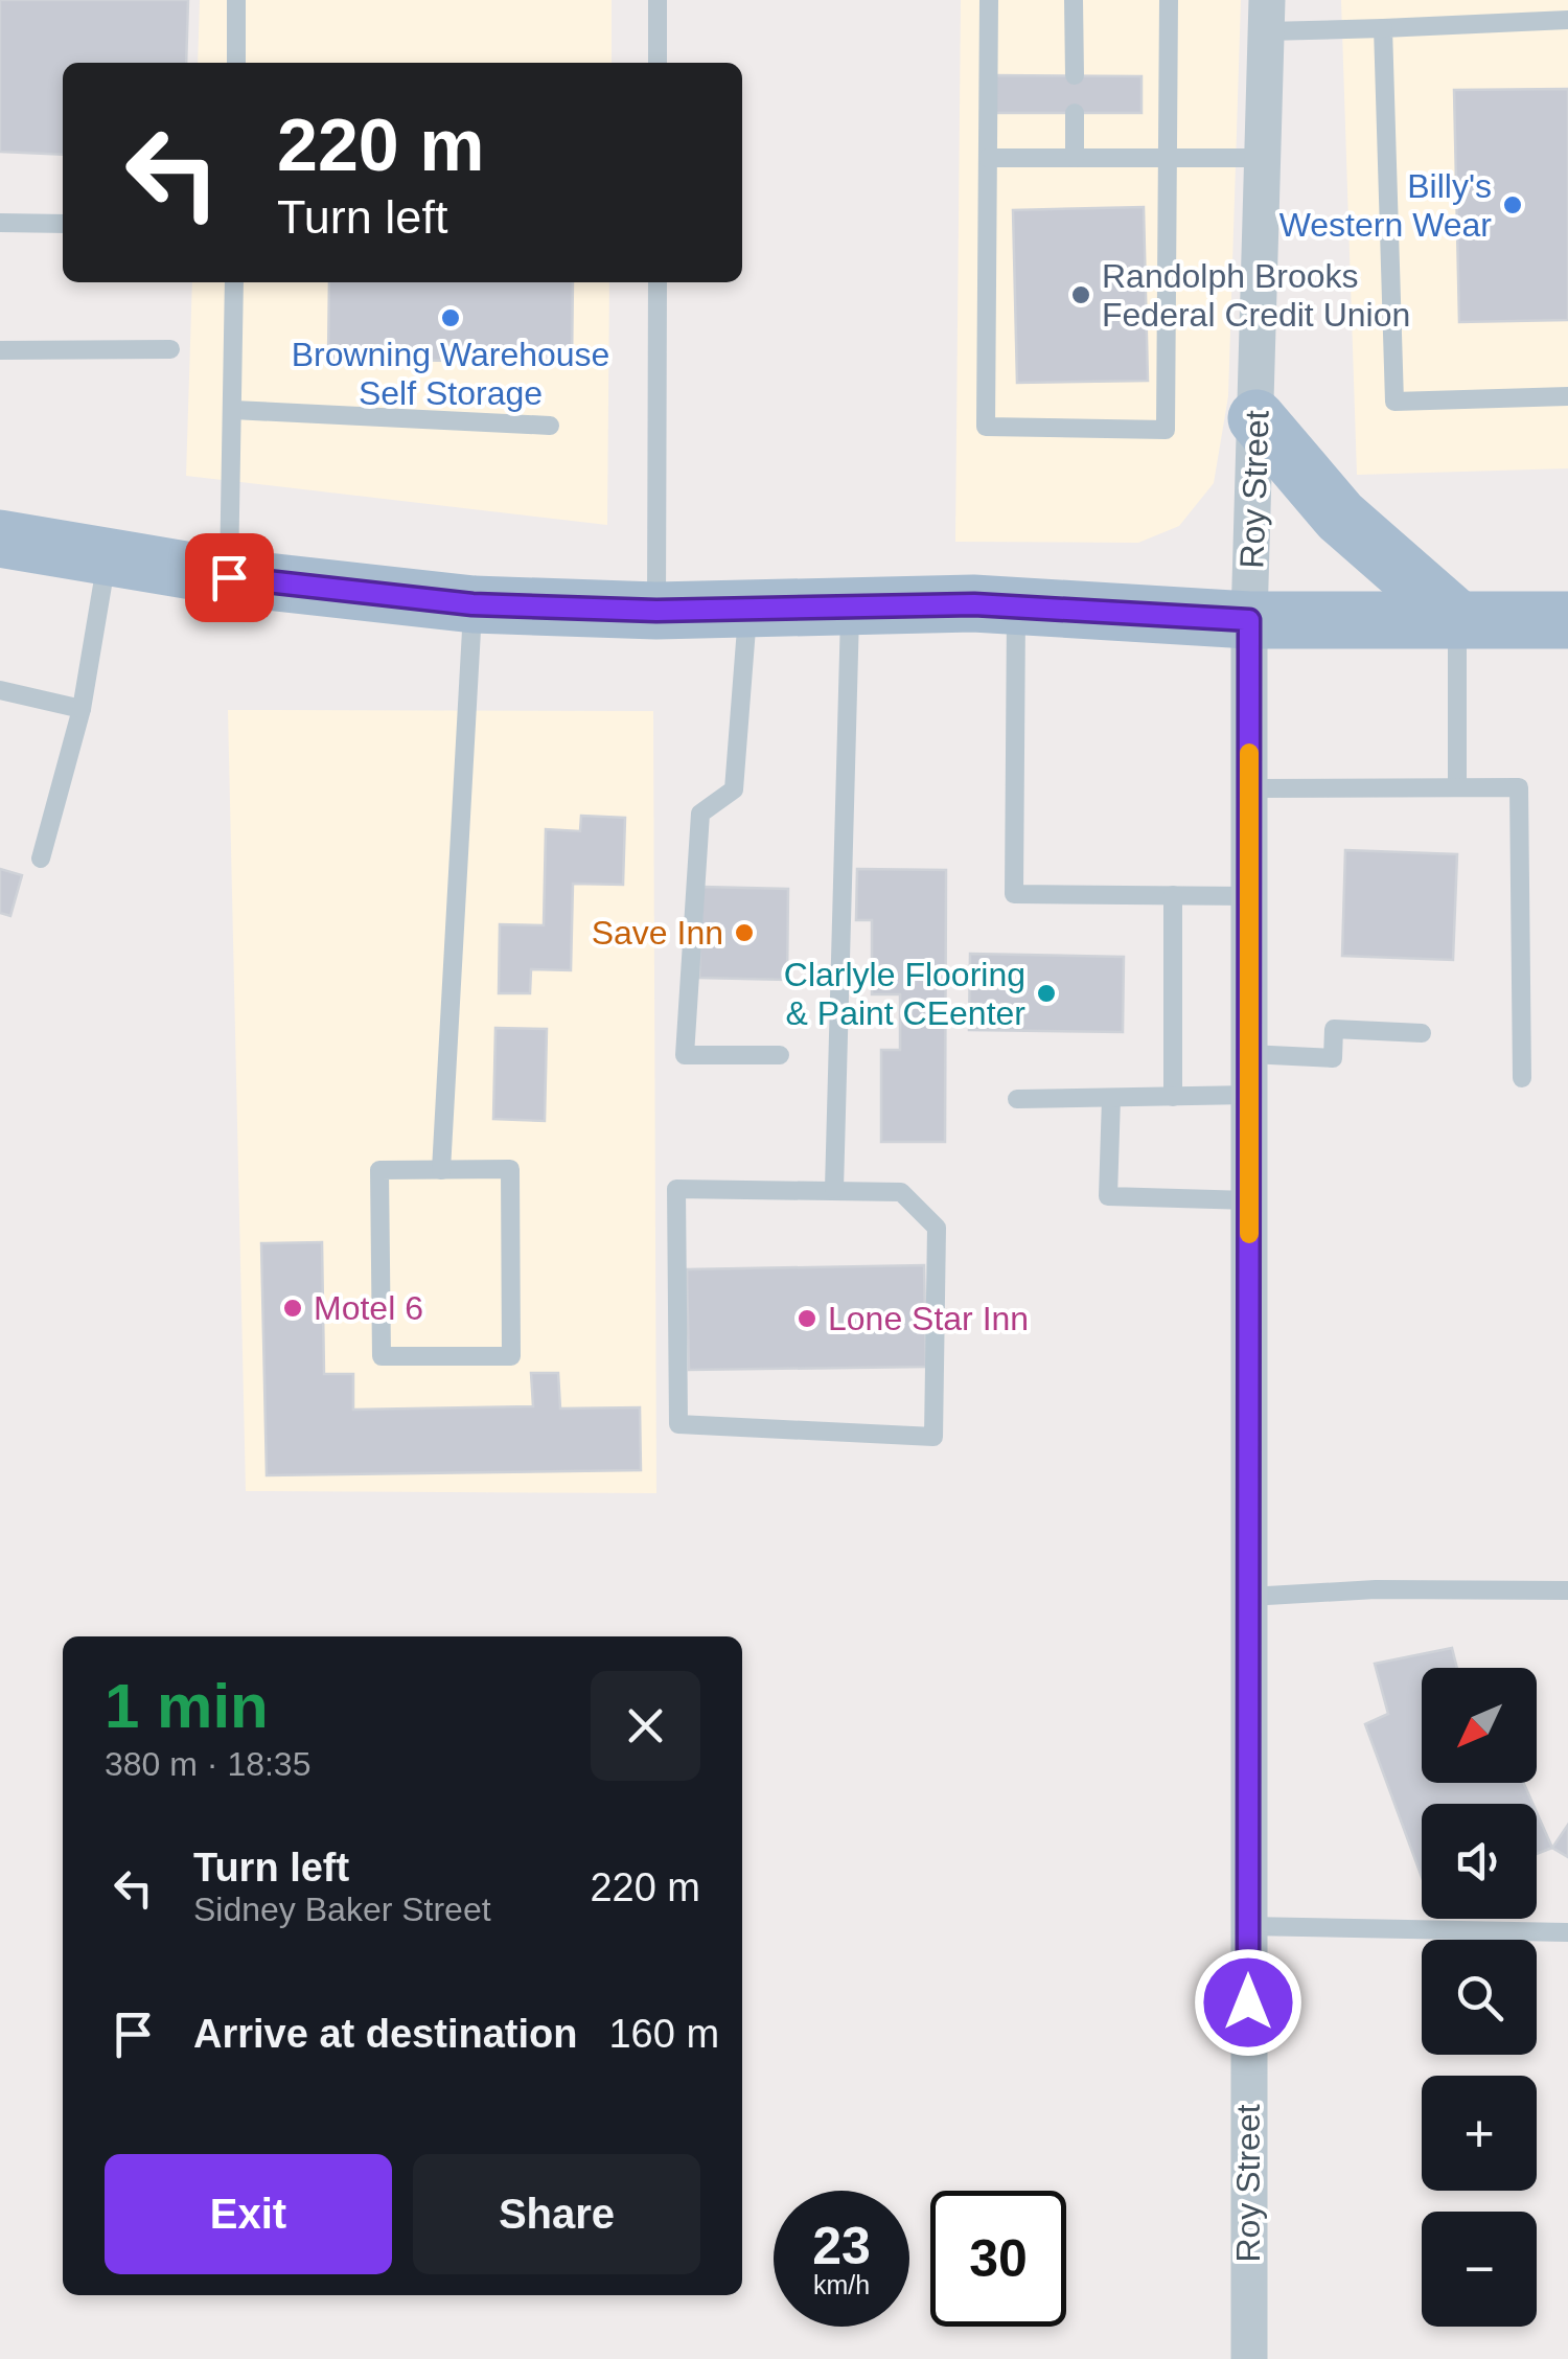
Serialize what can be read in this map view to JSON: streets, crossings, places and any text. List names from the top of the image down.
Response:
{
  "streets": {
    "street": ["Roy Street"]
  },
  "places": [
    "Billy's Western Wear",
    "Randolph Brooks Federal Credit Union",
    "Browning Warehouse Self Storage",
    "Save Inn",
    "Clarlyle Flooring & Paint CEenter",
    "Motel 6",
    "Lone Star Inn"
  ],
  "north": "bottom left",
  "page": {
    "turn": ["220 m", "Turn left"],
    "heading": ["1 min", "380 m · 18:35"],
    "map_buttons": ["+", "−"],
    "list": [
      {
        "name": "Turn left",
        "note": "Sidney Baker Street",
        "value": "220 m"
      },
      {
        "name": "Arrive at destination",
        "value": "160 m"
      }
    ],
    "buttons": ["Exit", "Share"],
    "speed": "23 km/h",
    "limit": "30"
  }
}
